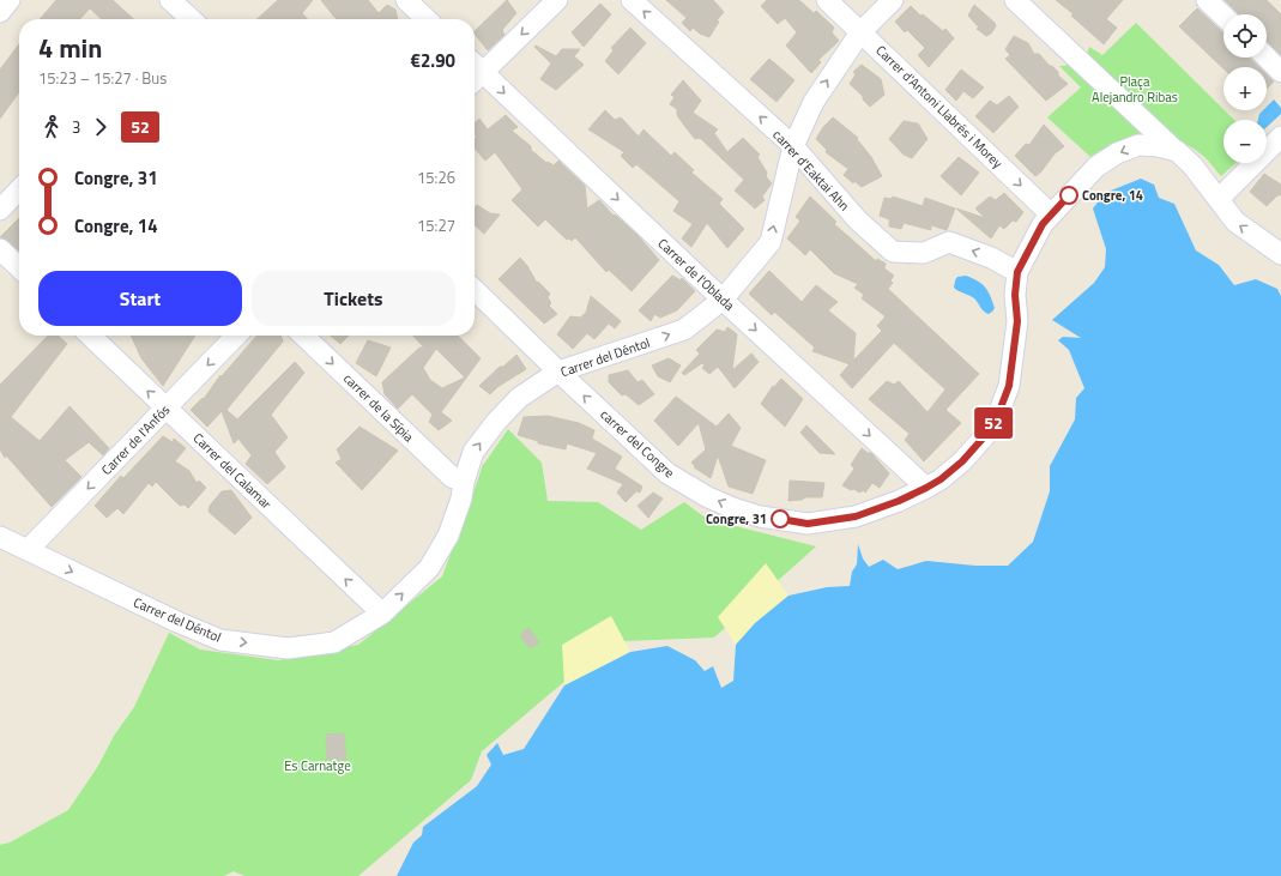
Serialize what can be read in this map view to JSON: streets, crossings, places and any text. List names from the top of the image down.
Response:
{
  "streets": {
    "street": [
      "Carrer d'Antoni Llabrés i Morey",
      "carrer d'Eaktai Ahn",
      "Carrer de l'Oblada",
      "Carrer del Déntol",
      "carrer de la Sípia",
      "Carrer de l'Anfós",
      "carrer del Congre",
      "Carrer del Calamar"
    ]
  },
  "crossings": [
    ["Carrer d'Antoni Llabrés i Morey", "Carrer del Déntol"],
    ["carrer d'Eaktai Ahn", "Carrer del Déntol"],
    ["carrer d'Eaktai Ahn", "carrer del Congre"],
    ["Carrer de l'Oblada", "Carrer del Déntol"],
    ["Carrer de l'Oblada", "carrer del Congre"],
    ["Carrer del Déntol", "carrer de la Sípia"],
    ["Carrer del Déntol", "Carrer de l'Anfós"],
    ["Carrer del Déntol", "carrer del Congre"],
    ["Carrer del Déntol", "Carrer del Calamar"],
    ["Carrer de l'Anfós", "Carrer del Calamar"]
  ],
  "one_way": [
    "carrer d'Eaktai Ahn",
    "Carrer de l'Oblada",
    "Carrer del Déntol",
    "carrer de la Sípia",
    "Carrer de l'Anfós",
    "carrer del Congre",
    "Carrer del Calamar"
  ],
  "parks": ["Plaça Alejandro Ribas", "Es Carnatge"],
  "places": ["Congre, 14", "Congre, 31"],
  "lines": ["bus line 52"],
  "page": {
    "on_map": "52",
    "map_buttons": ["+", "−"],
    "heading": ["4 min", "15:23 – 15:27 · Bus", "€2.90"],
    "legs": ["3", "52"],
    "list": [
      {
        "name": "Congre, 31",
        "value": "15:26"
      },
      {
        "name": "Congre, 14",
        "value": "15:27"
      }
    ],
    "buttons": ["Start", "Tickets"]
  }
}
